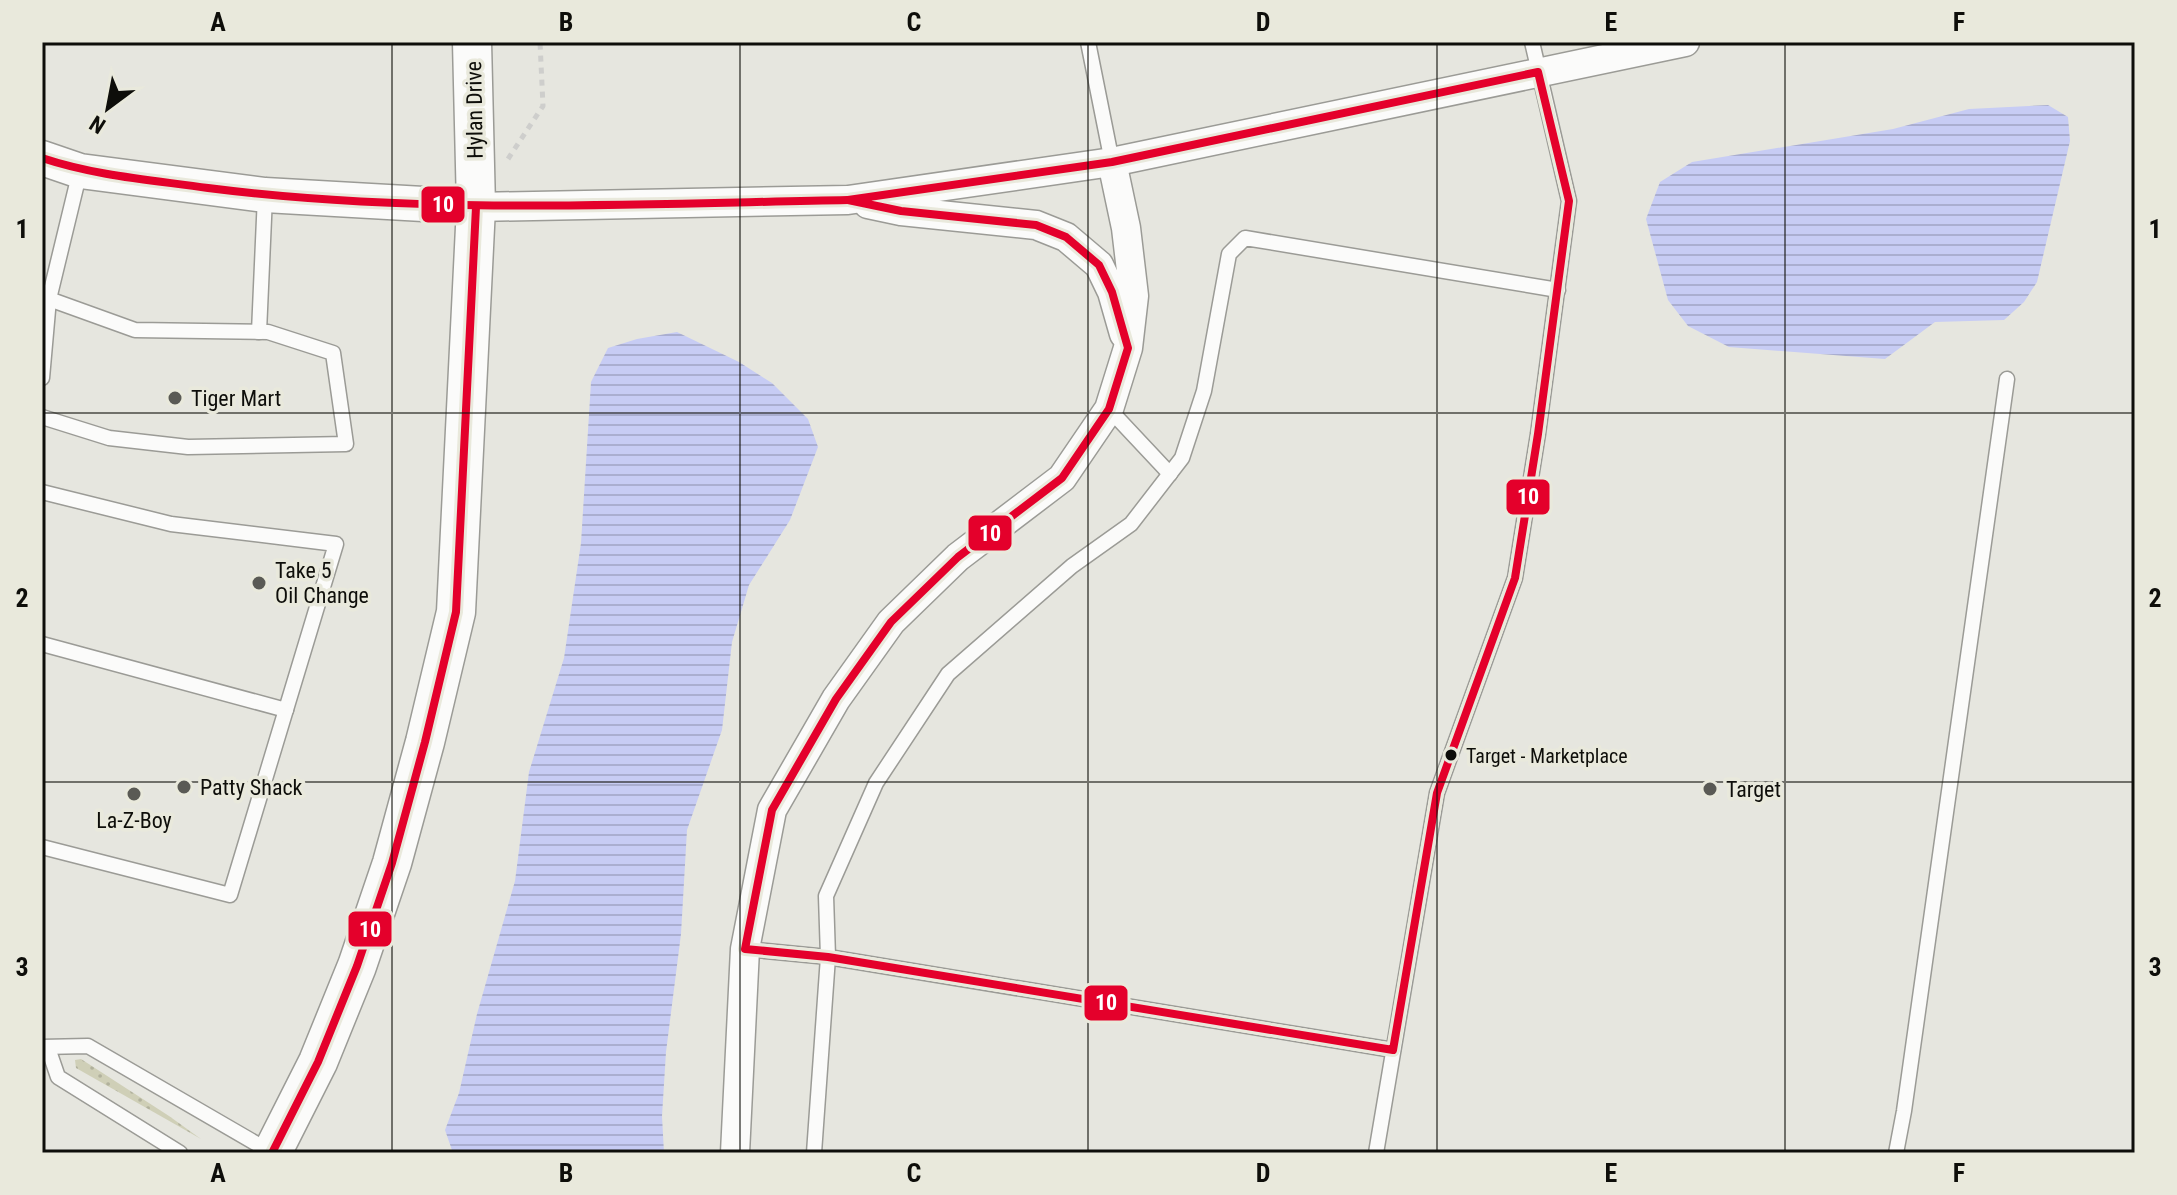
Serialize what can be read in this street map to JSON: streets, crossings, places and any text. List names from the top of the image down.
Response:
{
  "streets": {
    "main road": ["Hylan Drive"]
  },
  "places": [
    "Tiger Mart",
    "Take 5 Oil Change",
    "Target - Marketplace",
    "Patty Shack",
    "Target",
    "La-Z-Boy"
  ],
  "lines": ["transit line 10"],
  "north": "bottom left",
  "grid": {
    "columns": [
      "A",
      "B",
      "C",
      "D",
      "E",
      "F"
    ],
    "rows": ["1", "2", "3"]
  }
}
